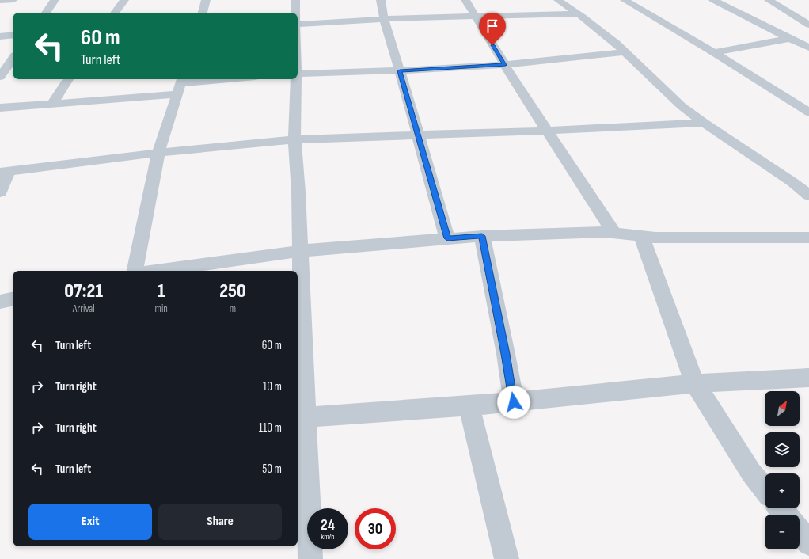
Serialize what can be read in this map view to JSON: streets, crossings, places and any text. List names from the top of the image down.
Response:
{
  "north": "top right",
  "page": {
    "turn": ["60 m", "Turn left"],
    "eta": [
      "07:21",
      "Arrival",
      "1",
      "min",
      "250",
      "m"
    ],
    "list": [
      {
        "name": "Turn left",
        "value": "60 m"
      },
      {
        "name": "Turn right",
        "value": "10 m"
      },
      {
        "name": "Turn right",
        "value": "110 m"
      },
      {
        "name": "Turn left",
        "value": "50 m"
      }
    ],
    "map_buttons": ["+", "−"],
    "buttons": ["Exit", "Share"],
    "speed": "24 km/h",
    "limit": "30"
  }
}
